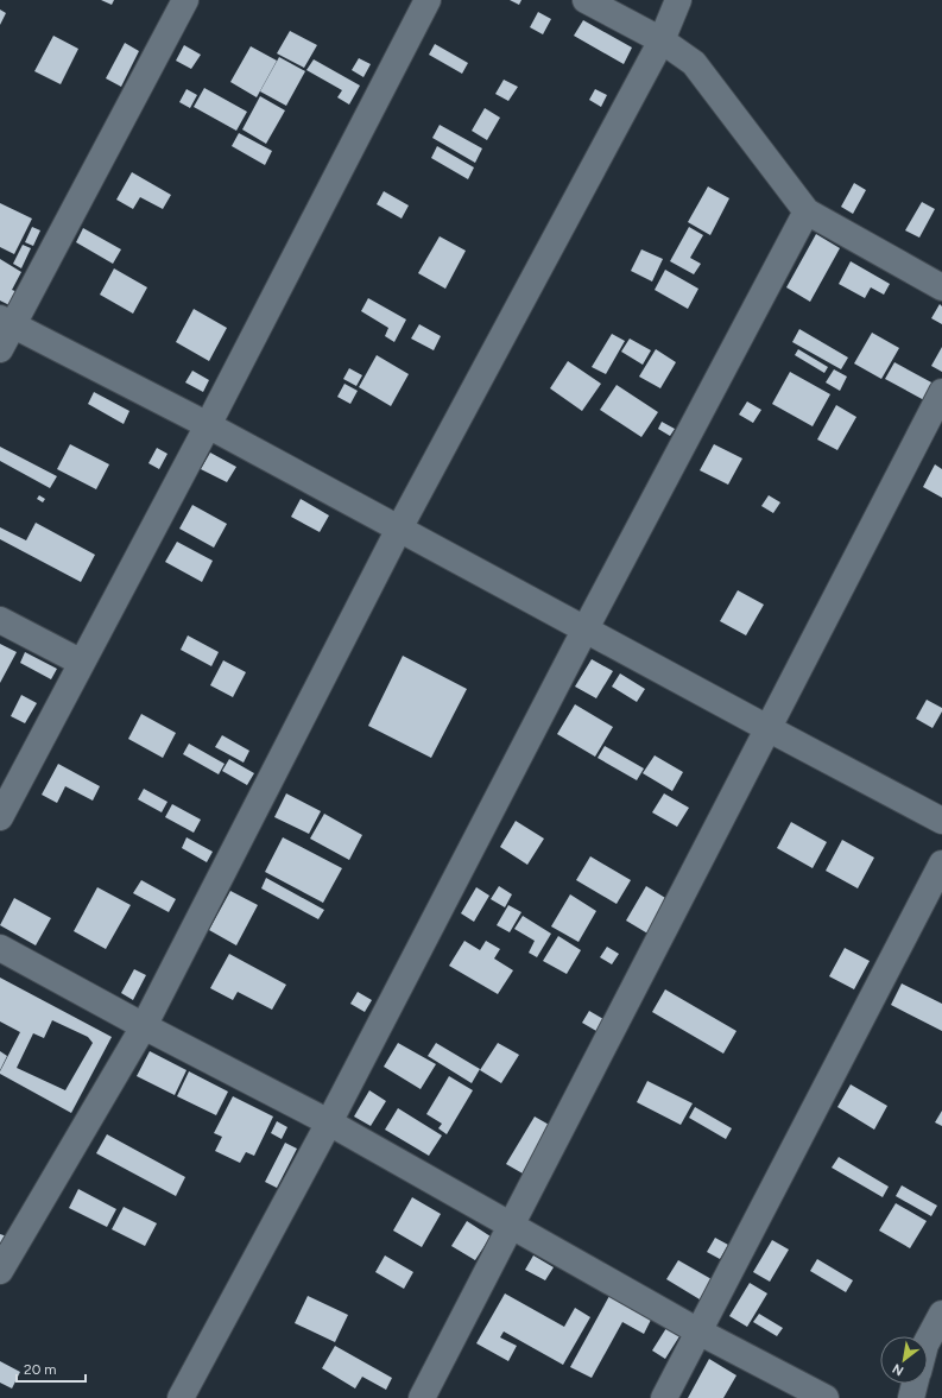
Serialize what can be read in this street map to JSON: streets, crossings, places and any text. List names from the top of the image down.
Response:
{
  "scale_bar": "20 m",
  "north": "bottom left"
}
